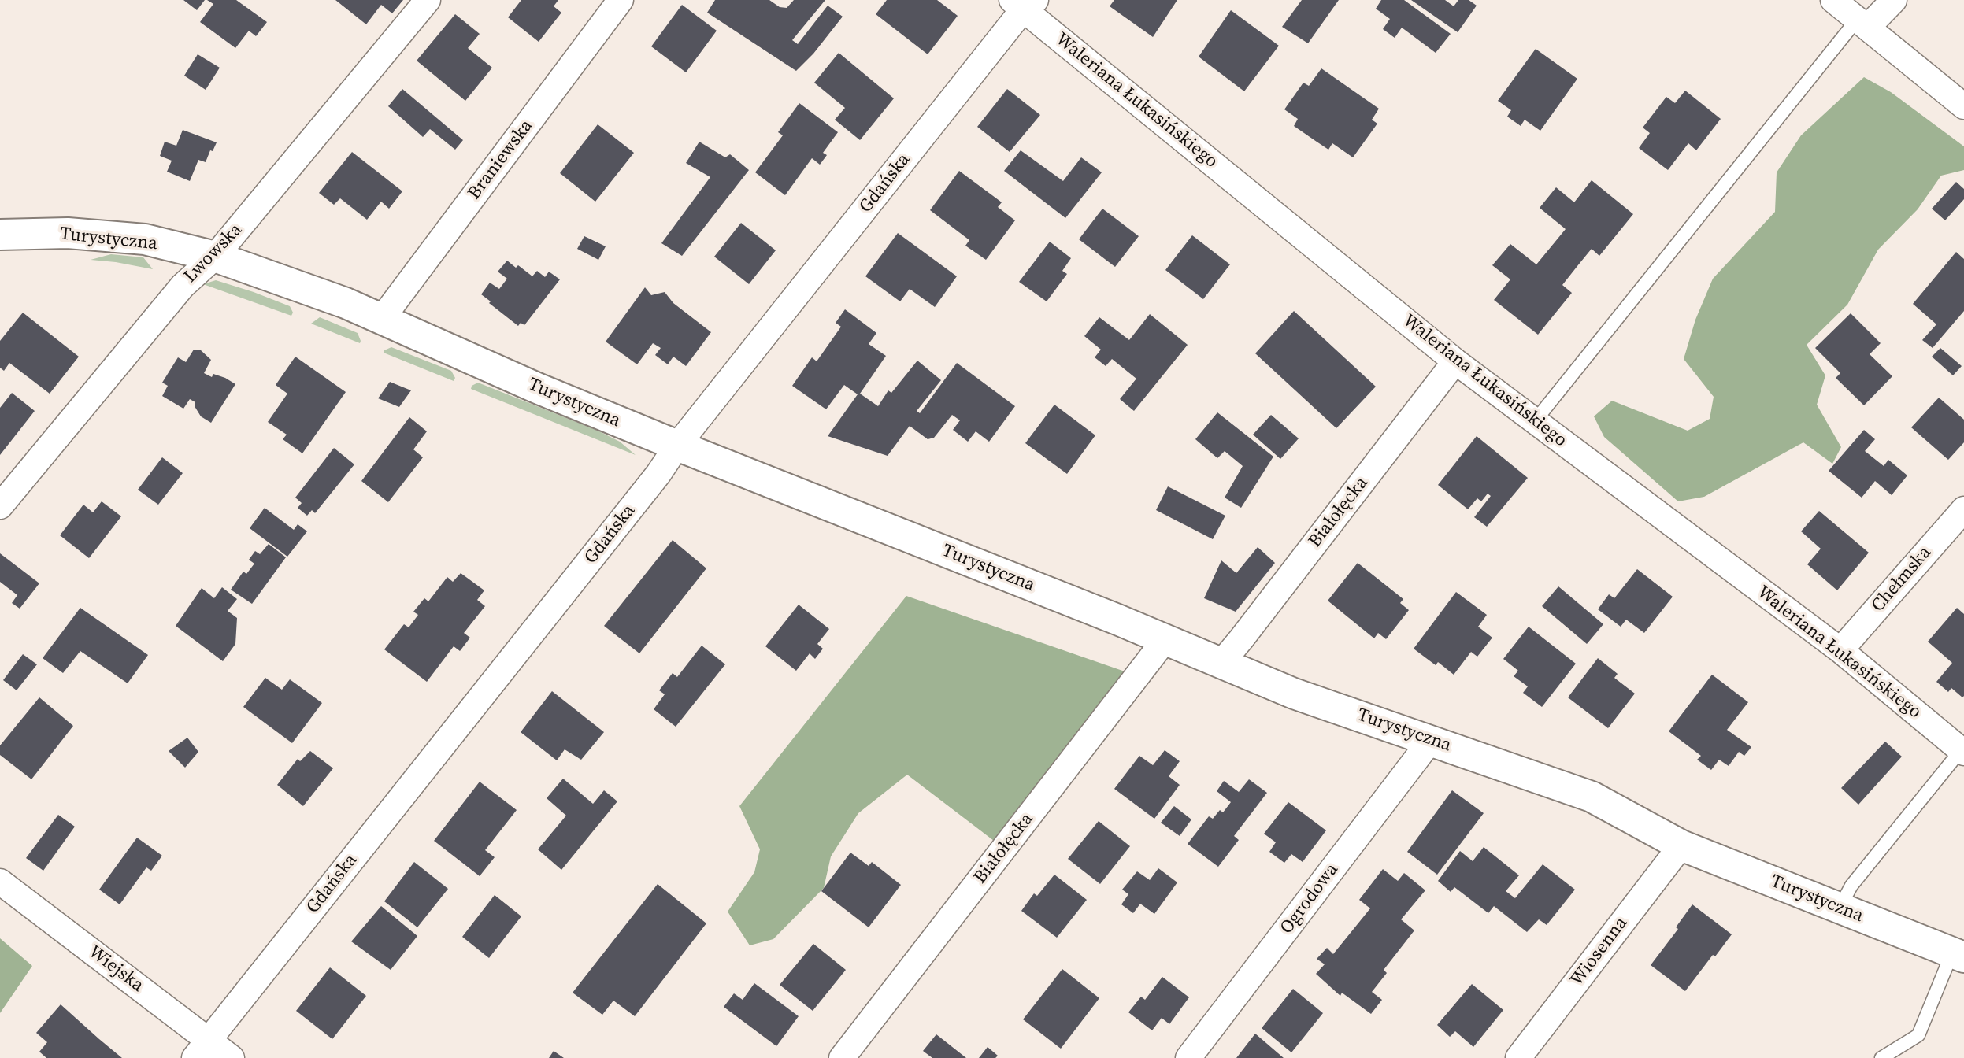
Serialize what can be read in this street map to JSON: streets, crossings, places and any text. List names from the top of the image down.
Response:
{
  "streets": {
    "street": [
      "Waleriana Łukasińskiego",
      "Braniewska",
      "Gdańska",
      "Turystyczna",
      "Lwowska",
      "Białołęcka",
      "Chełmska",
      "Ogrodowa",
      "Wiosenna",
      "Wiejska"
    ]
  },
  "crossings": [
    ["Waleriana Łukasińskiego", "Gdańska"],
    ["Waleriana Łukasińskiego", "Białołęcka"],
    ["Waleriana Łukasińskiego", "Chełmska"],
    ["Braniewska", "Turystyczna"],
    ["Gdańska", "Turystyczna"],
    ["Gdańska", "Wiejska"],
    ["Turystyczna", "Lwowska"],
    ["Turystyczna", "Białołęcka"],
    ["Turystyczna", "Ogrodowa"],
    ["Turystyczna", "Wiosenna"]
  ]
}
